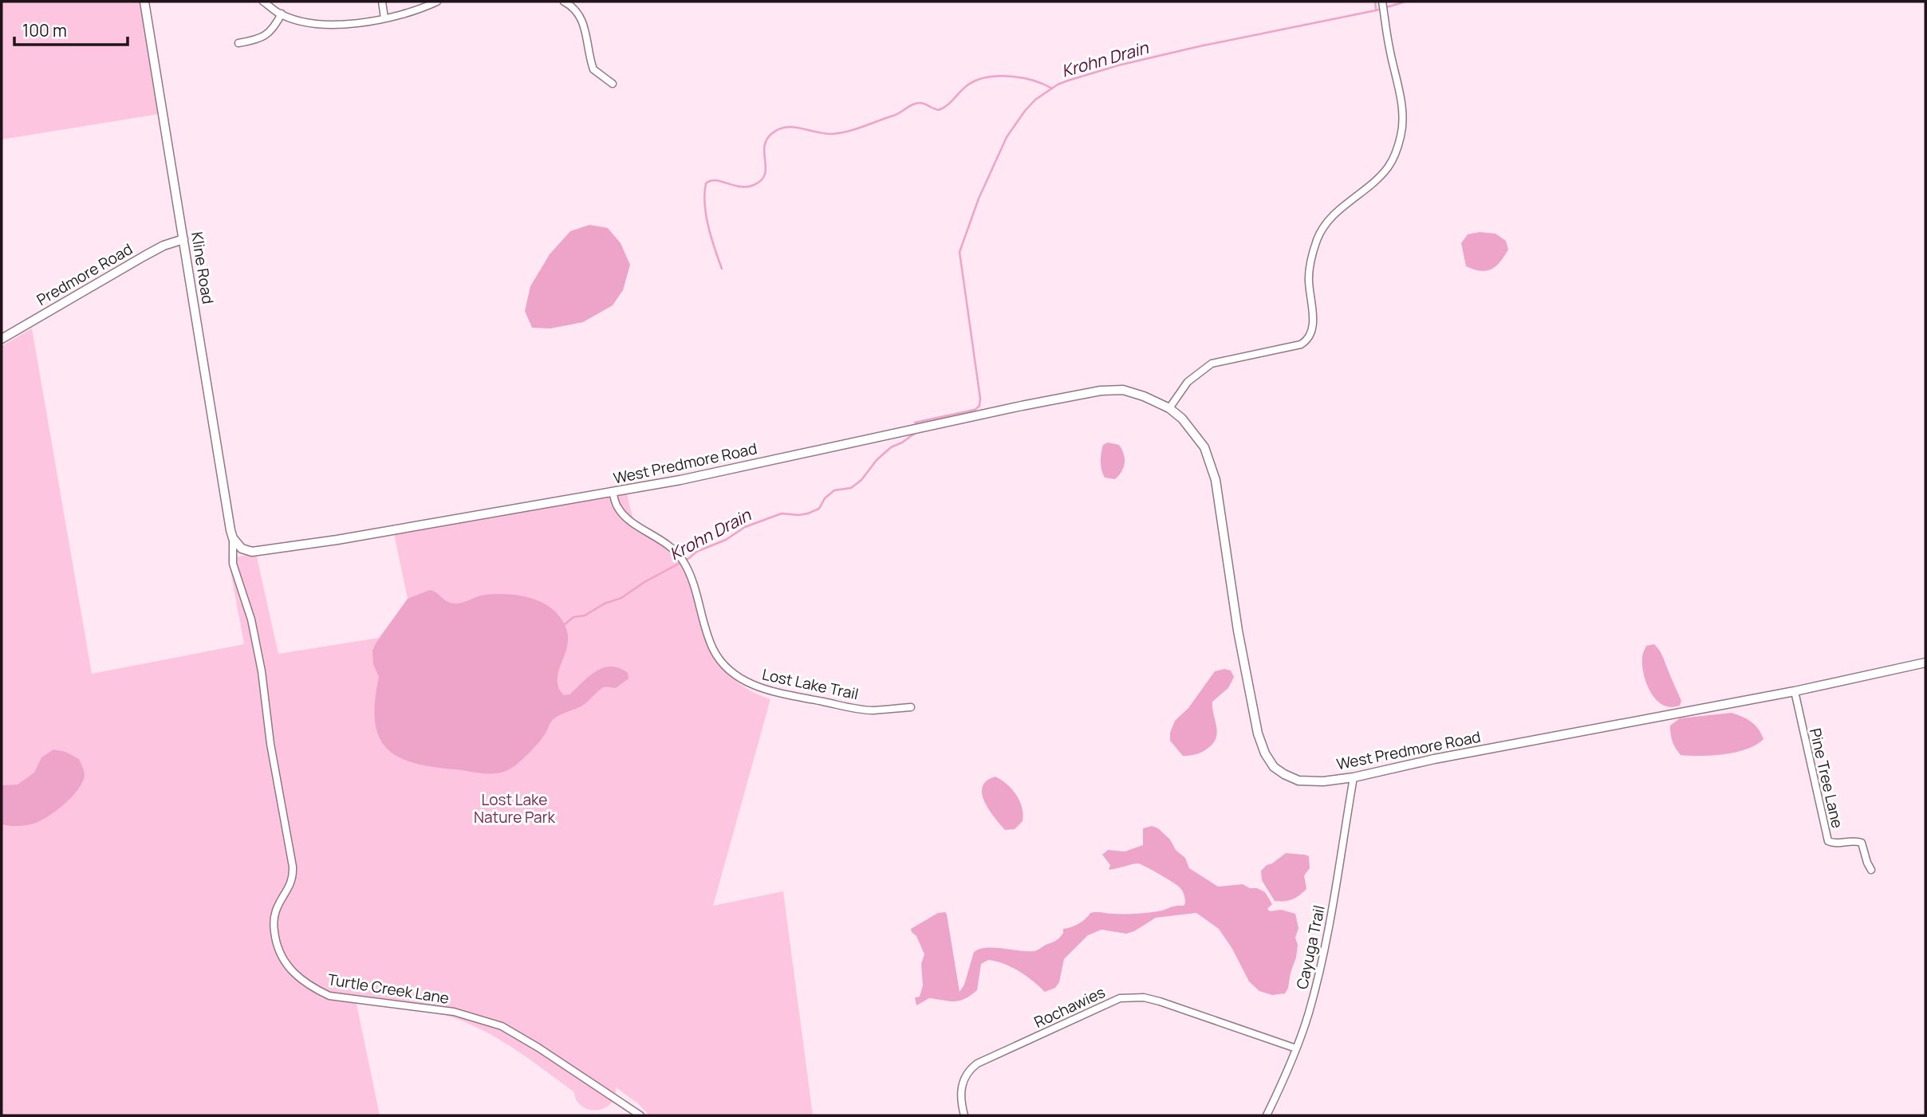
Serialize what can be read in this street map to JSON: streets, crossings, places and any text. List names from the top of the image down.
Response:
{
  "streets": {
    "street": [
      "Kline Road",
      "Predmore Road",
      "West Predmore Road",
      "Lost Lake Trail",
      "Pine Tree Lane",
      "Cayuga Trail",
      "Turtle Creek Lane",
      "Rochawies"
    ]
  },
  "crossings": [
    ["Kline Road", "Predmore Road"],
    ["Kline Road", "West Predmore Road"],
    ["Kline Road", "Turtle Creek Lane"],
    ["West Predmore Road", "Lost Lake Trail"],
    ["West Predmore Road", "Pine Tree Lane"],
    ["West Predmore Road", "Cayuga Trail"],
    ["West Predmore Road", "Turtle Creek Lane"],
    ["Cayuga Trail", "Rochawies"]
  ],
  "water": ["Krohn Drain"],
  "parks": ["Lost Lake Nature Park"],
  "scale_bar": "100 m"
}
